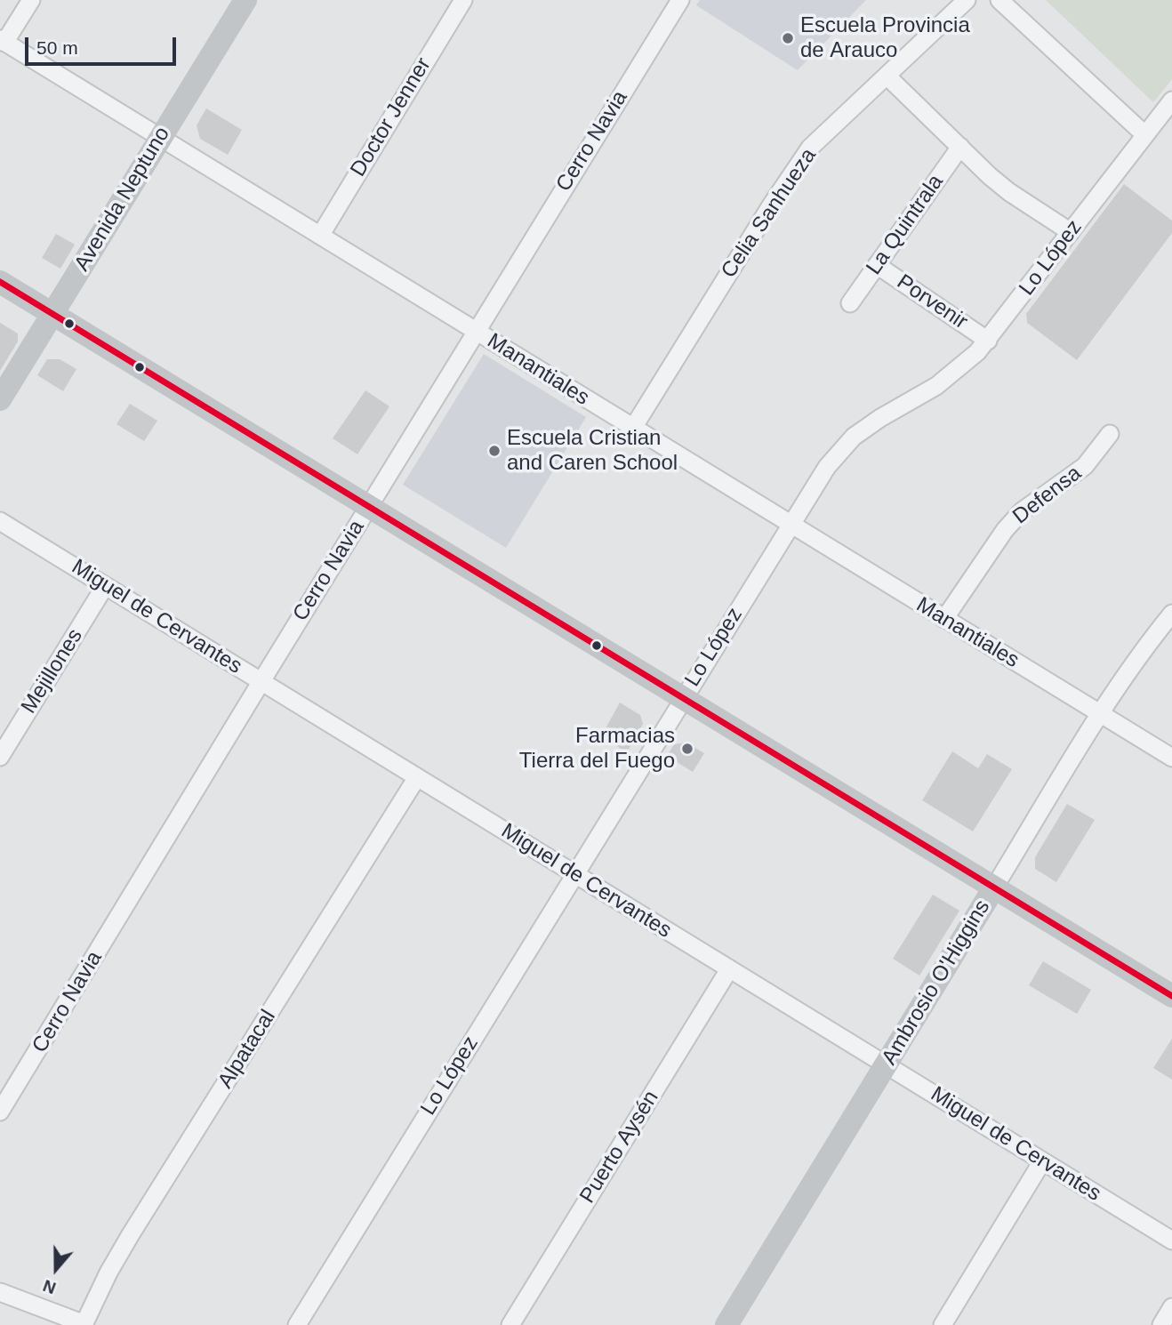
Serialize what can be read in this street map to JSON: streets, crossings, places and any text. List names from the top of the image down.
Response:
{
  "streets": {
    "main road": ["Avenida Neptuno", "Ambrosio O'Higgins"],
    "street": [
      "Doctor Jenner",
      "Cerro Navia",
      "Celia Sanhueza",
      "La Quintrala",
      "Lo López",
      "Porvenir",
      "Manantiales",
      "Defensa",
      "Miguel de Cervantes",
      "Mejillones",
      "Alpatacal",
      "Puerto Aysén"
    ]
  },
  "crossings": [
    ["Doctor Jenner", "Manantiales"],
    ["Cerro Navia", "Manantiales"],
    ["Cerro Navia", "Miguel de Cervantes"],
    ["Avenida Neptuno", "Manantiales"],
    ["Celia Sanhueza", "Manantiales"],
    ["La Quintrala", "Porvenir"],
    ["Lo López", "Porvenir"],
    ["Lo López", "Manantiales"],
    ["Lo López", "Miguel de Cervantes"],
    ["Manantiales", "Defensa"],
    ["Manantiales", "Ambrosio O'Higgins"],
    ["Miguel de Cervantes", "Mejillones"],
    ["Miguel de Cervantes", "Ambrosio O'Higgins"],
    ["Miguel de Cervantes", "Alpatacal"],
    ["Miguel de Cervantes", "Puerto Aysén"]
  ],
  "places": ["Escuela Provincia de Arauco", "Escuela Cristian and Caren School", "Farmacias Tierra del Fuego"],
  "scale_bar": "50 m",
  "north": "bottom"
}
